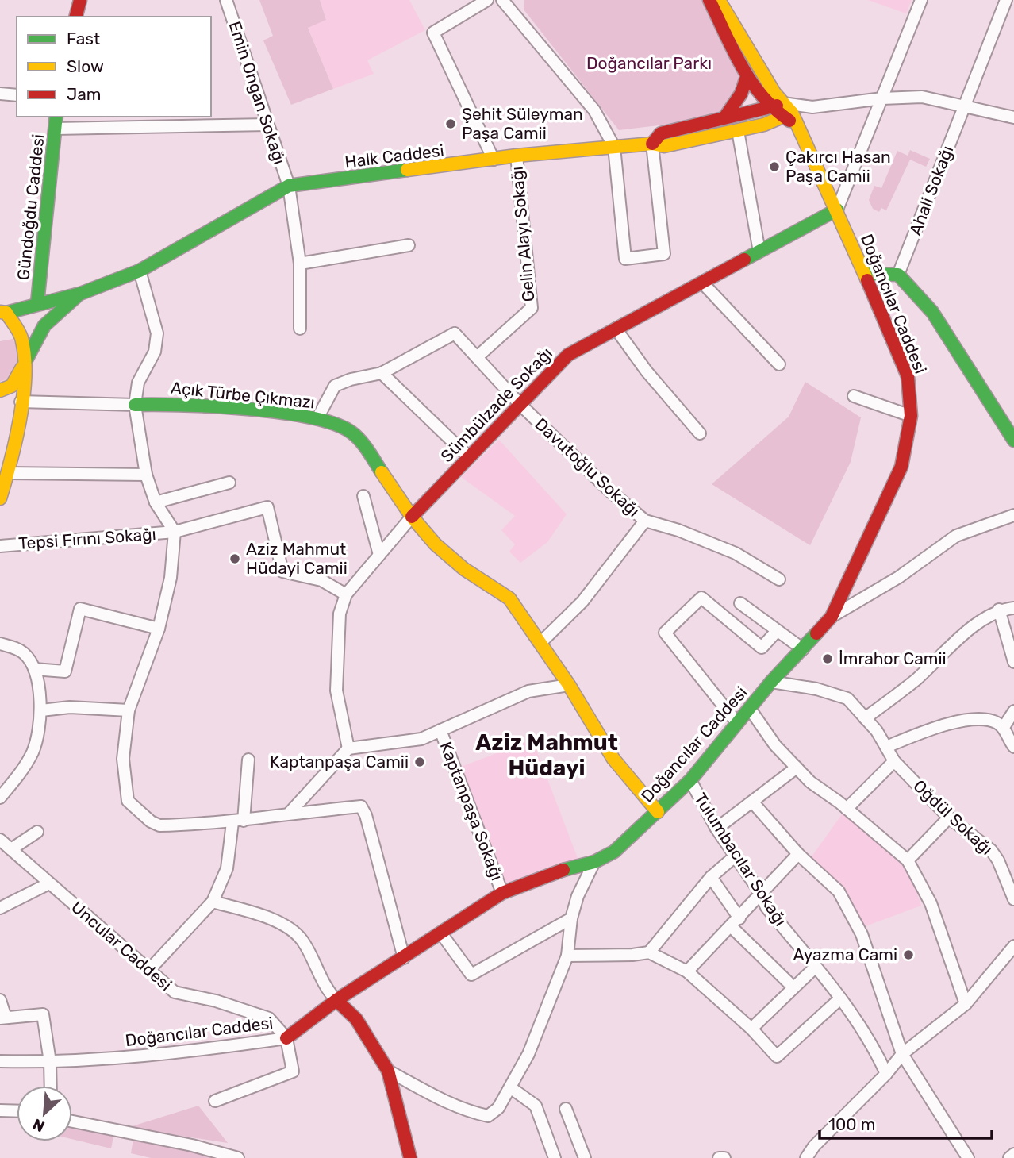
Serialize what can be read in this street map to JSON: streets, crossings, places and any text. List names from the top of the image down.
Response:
{
  "streets": {
    "street": [
      "Emin Ongan Sokağı",
      "Halk Caddesi",
      "Ahali Sokağı",
      "Gündoğdu Caddesi",
      "Gelin Alayı Sokağı",
      "Doğancılar Caddesi",
      "Açık Türbe Çıkmazı",
      "Sümbülzade Sokağı",
      "Davutoğlu Sokağı",
      "Tepsi Fırını Sokağı",
      "Kaptanpaşa Sokağı",
      "Oğdül Sokağı",
      "Tulumbacılar Sokağı",
      "Uncular Caddesi"
    ]
  },
  "crossings": [
    ["Emin Ongan Sokağı", "Halk Caddesi"],
    ["Halk Caddesi", "Gündoğdu Caddesi"],
    ["Halk Caddesi", "Gelin Alayı Sokağı"],
    ["Halk Caddesi", "Doğancılar Caddesi"],
    ["Gelin Alayı Sokağı", "Davutoğlu Sokağı"],
    ["Doğancılar Caddesi", "Açık Türbe Çıkmazı"],
    ["Doğancılar Caddesi", "Sümbülzade Sokağı"],
    ["Doğancılar Caddesi", "Kaptanpaşa Sokağı"],
    ["Doğancılar Caddesi", "Oğdül Sokağı"],
    ["Doğancılar Caddesi", "Tulumbacılar Sokağı"],
    ["Doğancılar Caddesi", "Uncular Caddesi"],
    ["Açık Türbe Çıkmazı", "Sümbülzade Sokağı"],
    ["Sümbülzade Sokağı", "Davutoğlu Sokağı"]
  ],
  "districts": ["Aziz Mahmut Hüdayi"],
  "parks": ["Doğancılar Parkı"],
  "places": [
    "Şehit Süleyman Paşa Camii",
    "Çakırcı Hasan Paşa Camii",
    "Aziz Mahmut Hüdayi Camii",
    "İmrahor Camii",
    "Kaptanpaşa Camii",
    "Ayazma Cami"
  ],
  "legend": ["Fast", "Slow", "Jam"],
  "scale_bar": "100 m",
  "north": "bottom left"
}
